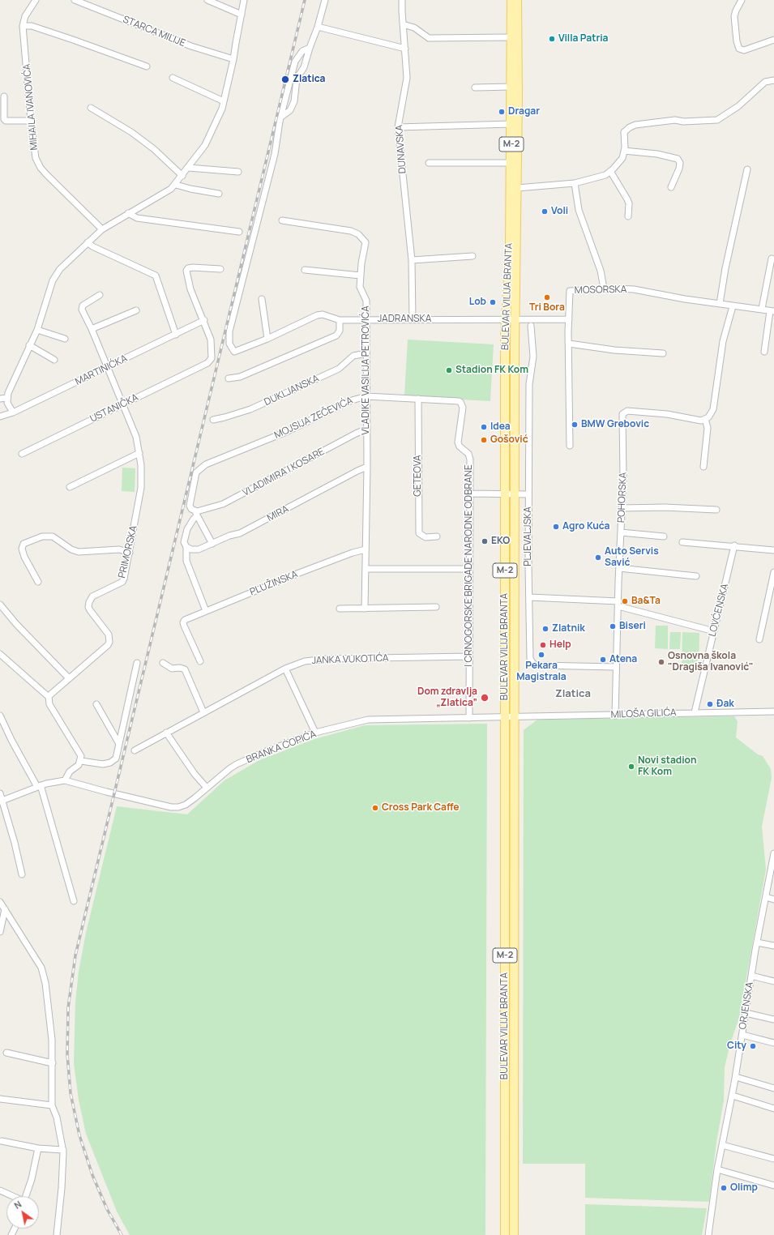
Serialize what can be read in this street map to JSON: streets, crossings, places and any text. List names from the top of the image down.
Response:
{
  "streets": {
    "main road": ["M-2", "BULEVAR VILIJA BRANTA"],
    "street": [
      "STARCA MILIJE",
      "MIHAILA IVANOVIĆA",
      "DUNAVSKA",
      "MOSORSKA",
      "JADRANSKA",
      "MARTINIĆKA",
      "VLADIKE VASILIJA PETROVIĆA",
      "DUKLJANSKA",
      "USTANIČKA",
      "MOJSIJA ZEČEVIĆA",
      "VLADIMIRA I KOSARE",
      "GETEOVA",
      "POHORSKA",
      "MIRA",
      "PLJEVALJSKA",
      "PRIMORSKA",
      "I CRNOGORSKE BRIGADE NARODNE ODBRANE",
      "PLUŽINSKA",
      "LOVĆENSKA",
      "JANKA VUKOTIĆA",
      "MILOŠA GILIĆA",
      "BRANKA ĆOPIĆA",
      "ORJENSKA"
    ]
  },
  "crossings": [
    ["DUNAVSKA", "JADRANSKA"],
    ["BULEVAR VILIJA BRANTA", "JADRANSKA"],
    ["BULEVAR VILIJA BRANTA", "MILOŠA GILIĆA"],
    ["BULEVAR VILIJA BRANTA", "BRANKA ĆOPIĆA"],
    ["JADRANSKA", "VLADIKE VASILIJA PETROVIĆA"],
    ["MARTINIĆKA", "USTANIČKA"],
    ["MARTINIĆKA", "PRIMORSKA"],
    ["VLADIKE VASILIJA PETROVIĆA", "DUKLJANSKA"],
    ["VLADIKE VASILIJA PETROVIĆA", "MOJSIJA ZEČEVIĆA"],
    ["VLADIKE VASILIJA PETROVIĆA", "VLADIMIRA I KOSARE"],
    ["VLADIKE VASILIJA PETROVIĆA", "MIRA"],
    ["VLADIKE VASILIJA PETROVIĆA", "PLUŽINSKA"],
    ["USTANIČKA", "PRIMORSKA"],
    ["MOJSIJA ZEČEVIĆA", "VLADIMIRA I KOSARE"],
    ["MOJSIJA ZEČEVIĆA", "GETEOVA"],
    ["MOJSIJA ZEČEVIĆA", "I CRNOGORSKE BRIGADE NARODNE ODBRANE"],
    ["POHORSKA", "PLJEVALJSKA"],
    ["POHORSKA", "MILOŠA GILIĆA"],
    ["I CRNOGORSKE BRIGADE NARODNE ODBRANE", "JANKA VUKOTIĆA"],
    ["I CRNOGORSKE BRIGADE NARODNE ODBRANE", "BRANKA ĆOPIĆA"],
    ["LOVĆENSKA", "MILOŠA GILIĆA"],
    ["MILOŠA GILIĆA", "BRANKA ĆOPIĆA"]
  ],
  "districts": ["Zlatica"],
  "places": [
    "Villa Patria",
    "Zlatica",
    "Dragar",
    "Voli",
    "Tri Bora",
    "Lob",
    "Stadion FK Kom",
    "BMW Grebovic",
    "Idea",
    "Gošović",
    "Agro Kuća",
    "EKO",
    "Auto Servis Savić",
    "Ba&Ta",
    "Biseri",
    "Zlatnik",
    "Help",
    "Pekara Magistrala",
    "Atena",
    "Osnovna škola \"Dragiša Ivanović\"",
    "Dom zdravlja „Zlatica”",
    "Đak",
    "Novi stadion FK Kom",
    "Cross Park Caffe",
    "City",
    "Olimp"
  ],
  "north": "top left"
}
